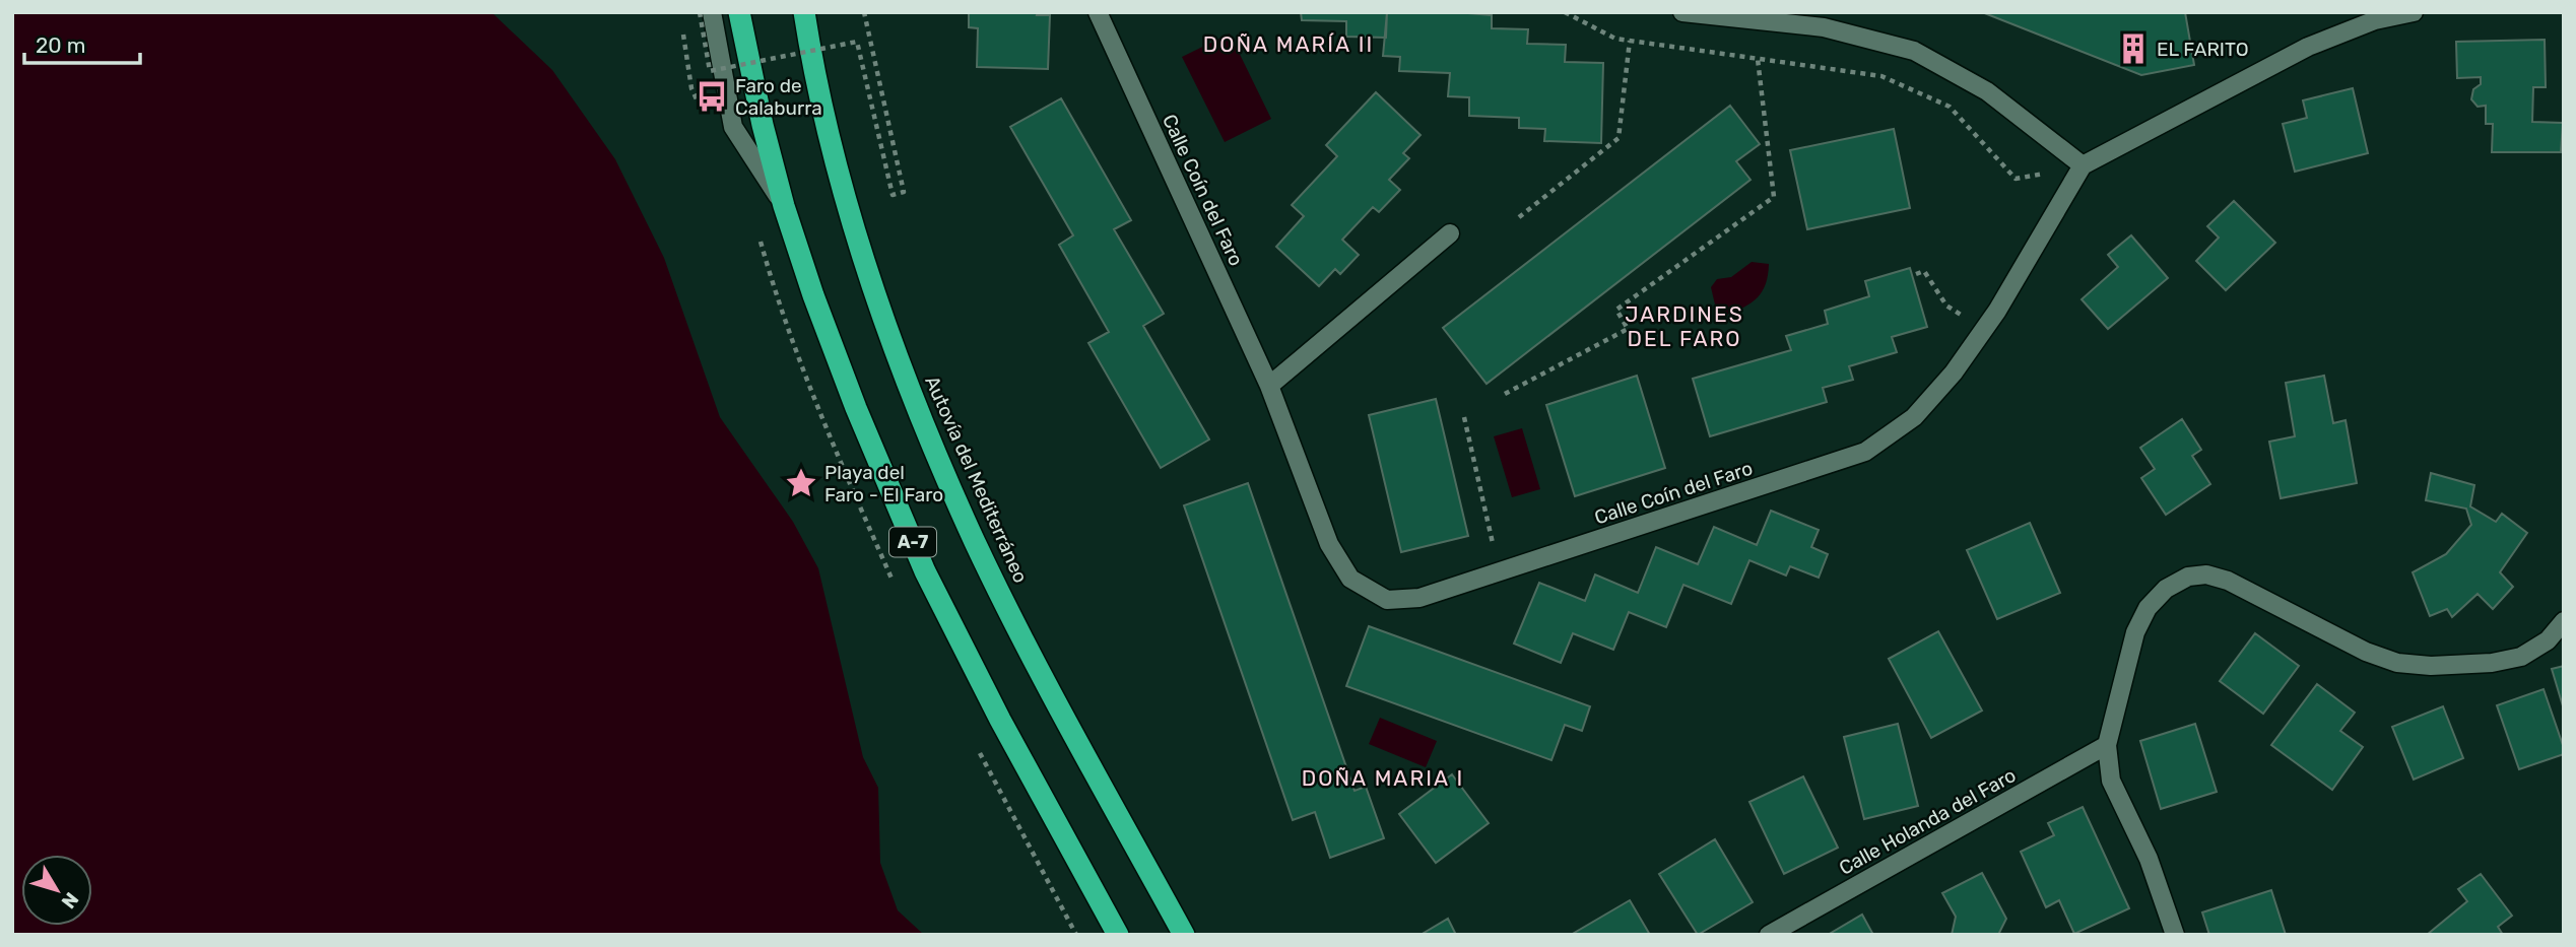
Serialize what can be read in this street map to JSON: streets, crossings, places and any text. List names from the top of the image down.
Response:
{
  "streets": {
    "highway": ["Autovía del Mediterráneo", "A-7"],
    "street": ["Calle Coín del Faro", "Calle Holanda del Faro"]
  },
  "districts": ["DOÑA MARÍA II", "JARDINES DEL FARO", "DOÑA MARIA I"],
  "places": {
    "building": ["EL FARITO"],
    "bus stop": ["Faro de Calaburra"],
    "place": ["Playa del Faro - El Faro"]
  },
  "scale_bar": "20 m",
  "north": "bottom right"
}
